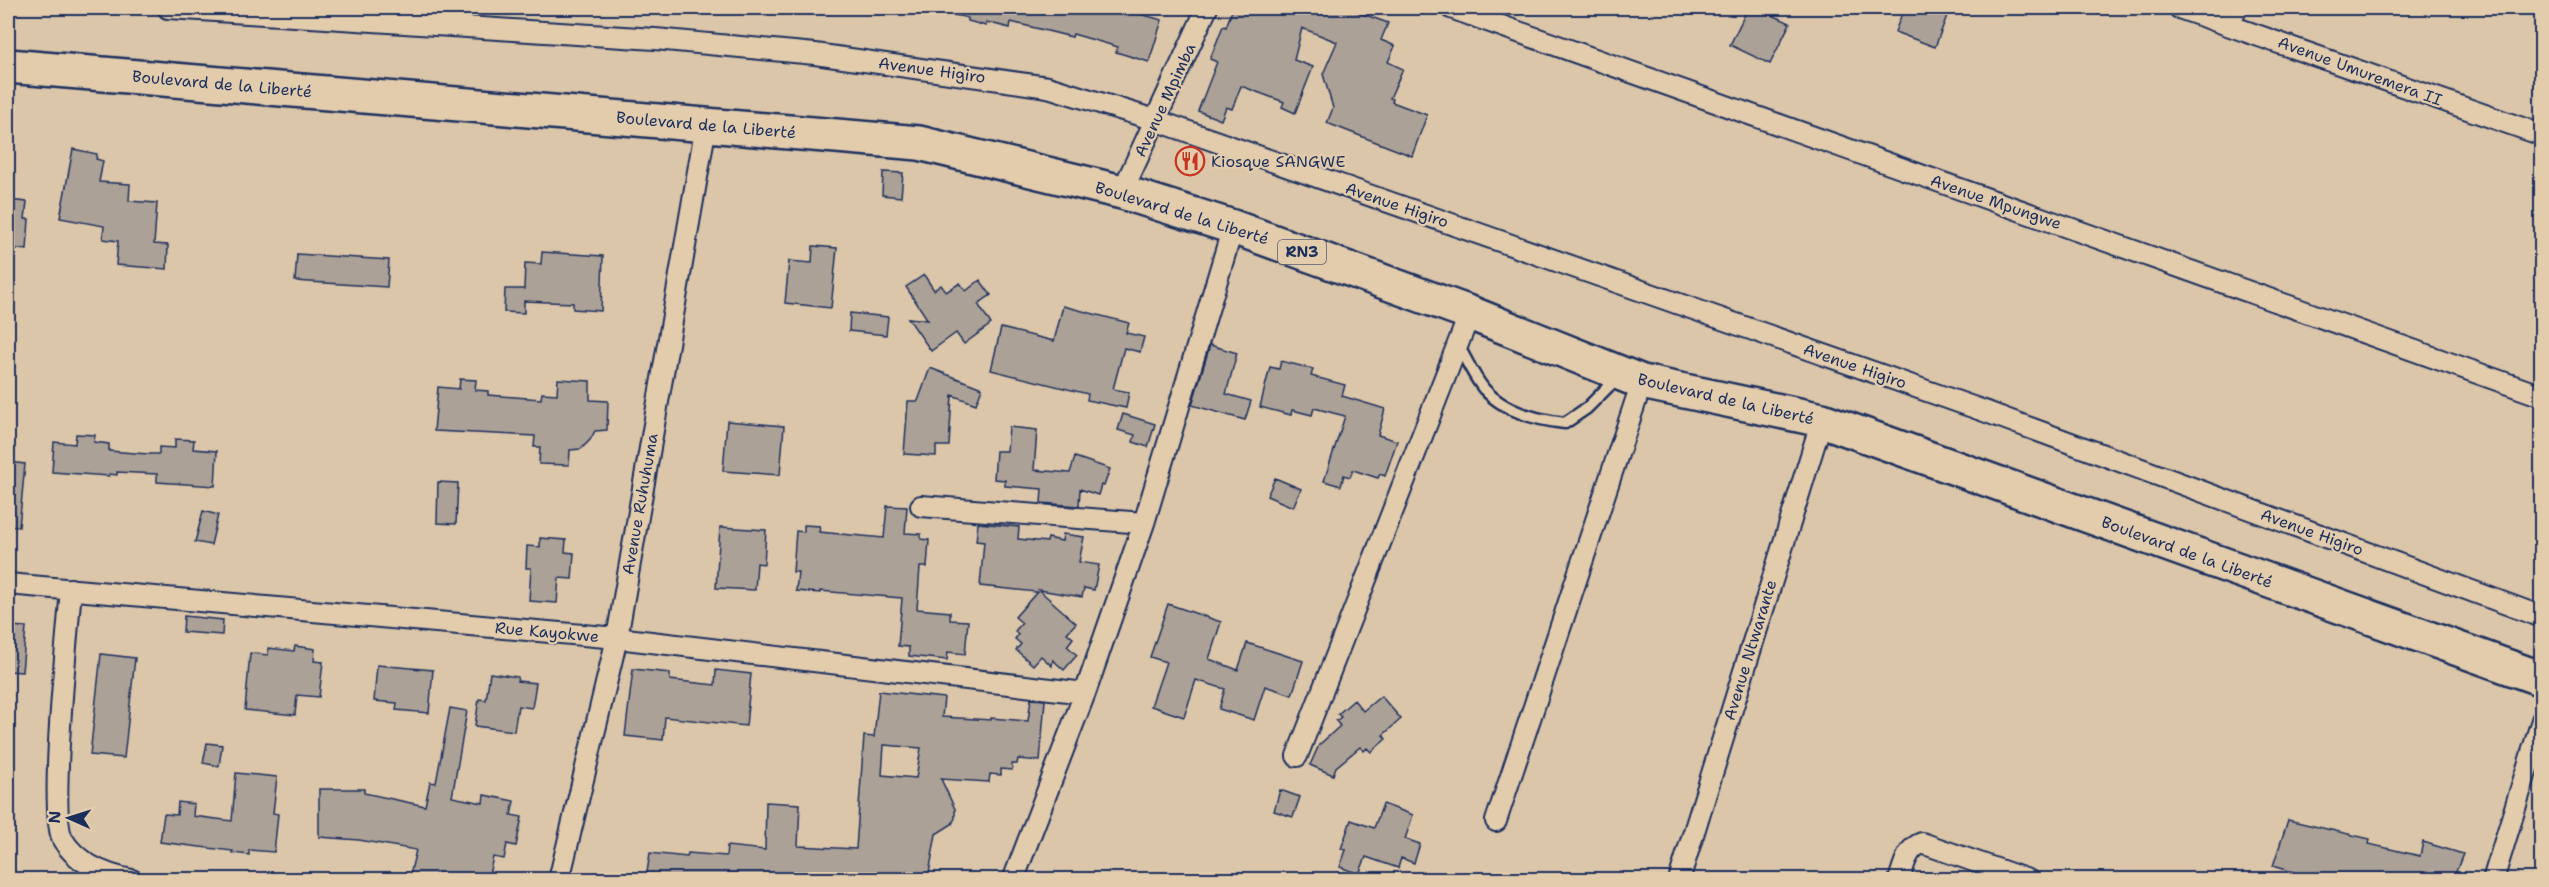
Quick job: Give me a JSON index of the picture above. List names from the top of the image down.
{
  "streets": {
    "highway": ["Boulevard de la Liberté", "RN3"],
    "street": [
      "Avenue Higiro",
      "Avenue Umuremera II",
      "Avenue Mpimba",
      "Avenue Mpungwe",
      "Avenue Ruhuhuma",
      "Rue Kayokwe",
      "Avenue Ntwarante"
    ]
  },
  "crossings": [
    ["Avenue Higiro", "Avenue Mpimba"],
    ["Boulevard de la Liberté", "Avenue Mpimba"],
    ["Boulevard de la Liberté", "Avenue Ruhuhuma"],
    ["Boulevard de la Liberté", "Avenue Ntwarante"],
    ["Avenue Ruhuhuma", "Rue Kayokwe"]
  ],
  "places": {
    "restaurant": ["Kiosque SANGWE"]
  },
  "north": "left"
}
